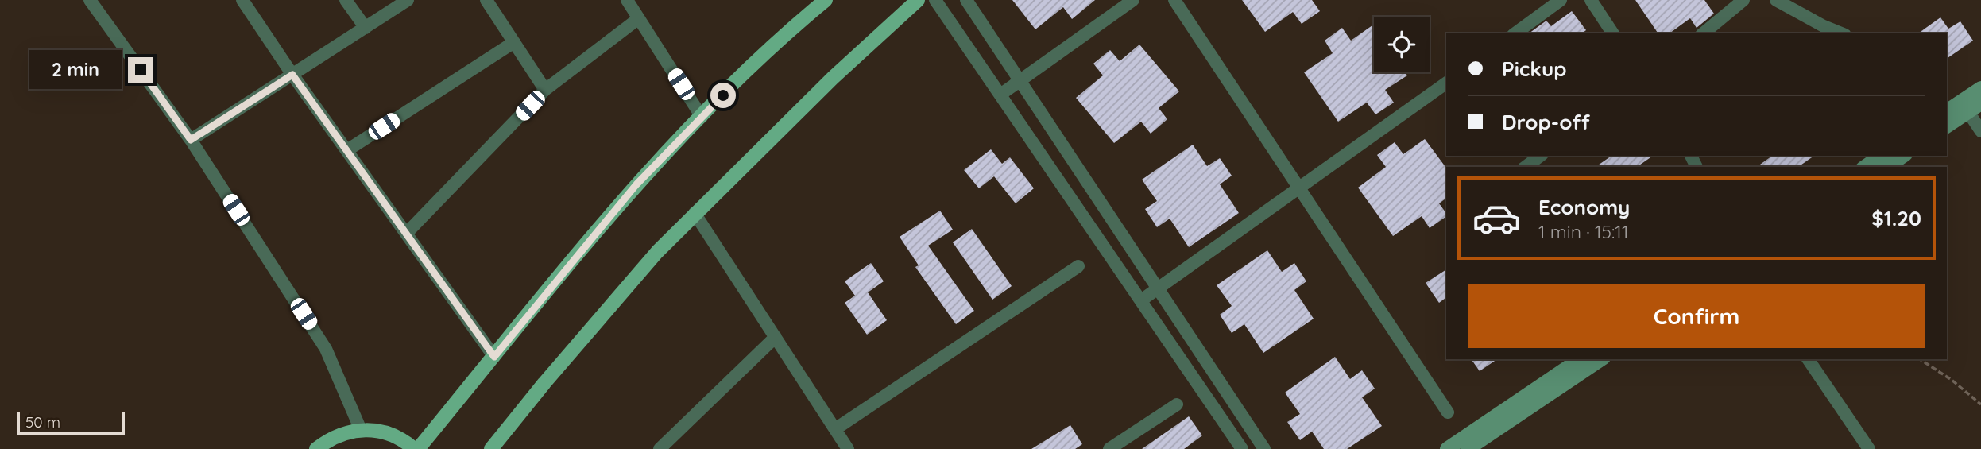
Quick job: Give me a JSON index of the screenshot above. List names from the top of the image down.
{
  "scale_bar": "50 m",
  "page": {
    "banner": ["Pickup", "Drop-off"],
    "bubble": "2 min",
    "list": [
      {
        "name": "Economy",
        "note": "1 min · 15:11",
        "value": "$1.20"
      }
    ],
    "buttons": "Confirm",
    "scale": "50 m"
  }
}
